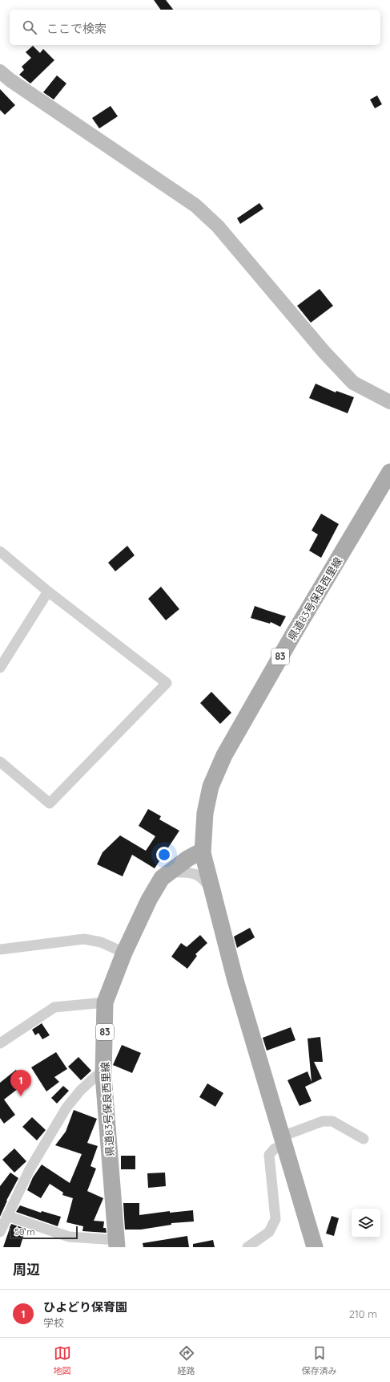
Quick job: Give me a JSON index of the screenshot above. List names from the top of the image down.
{
  "streets": {
    "main road": ["県道83号保良西里線", "83"]
  },
  "scale_bar": "50 m",
  "page": {
    "search": "ここで検索",
    "pins": "1",
    "scale": "50 m",
    "heading": "周辺",
    "list": [
      {
        "mark": "1",
        "name": "ひよどり保育園",
        "note": "学校",
        "value": "210 m"
      }
    ],
    "nav": ["地図", "経路", "保存済み"]
  }
}
